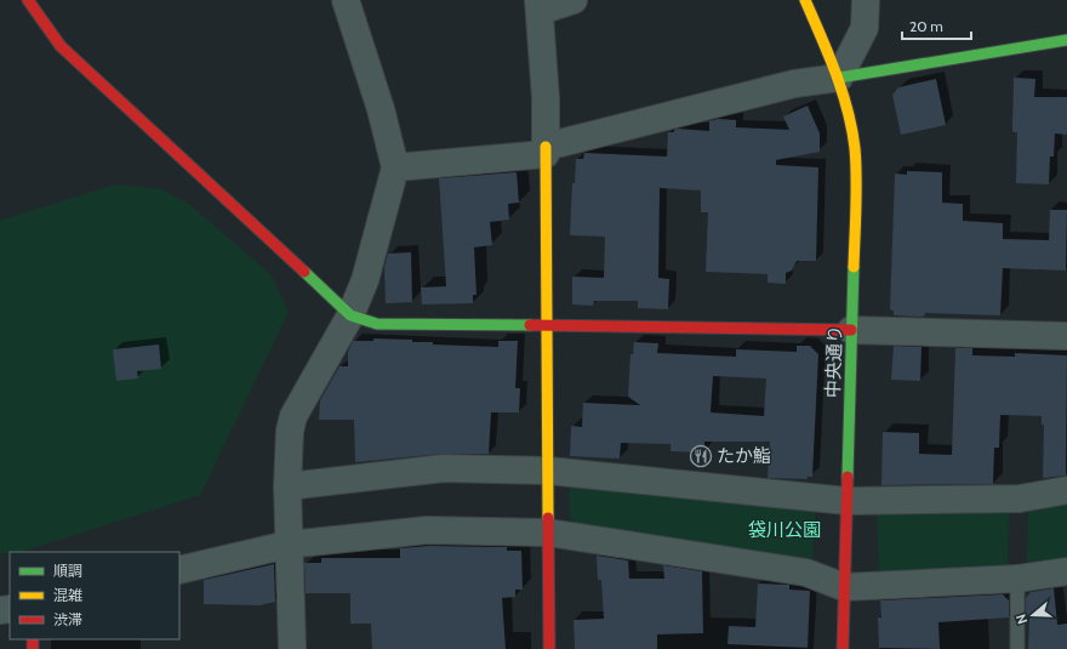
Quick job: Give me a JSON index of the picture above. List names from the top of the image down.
{
  "streets": {
    "street": ["中央通り"]
  },
  "parks": ["袋川公園"],
  "places": {
    "restaurant": ["たか鮨"]
  },
  "legend": ["順調", "混雑", "渋滞"],
  "scale_bar": "20 m",
  "north": "left"
}
